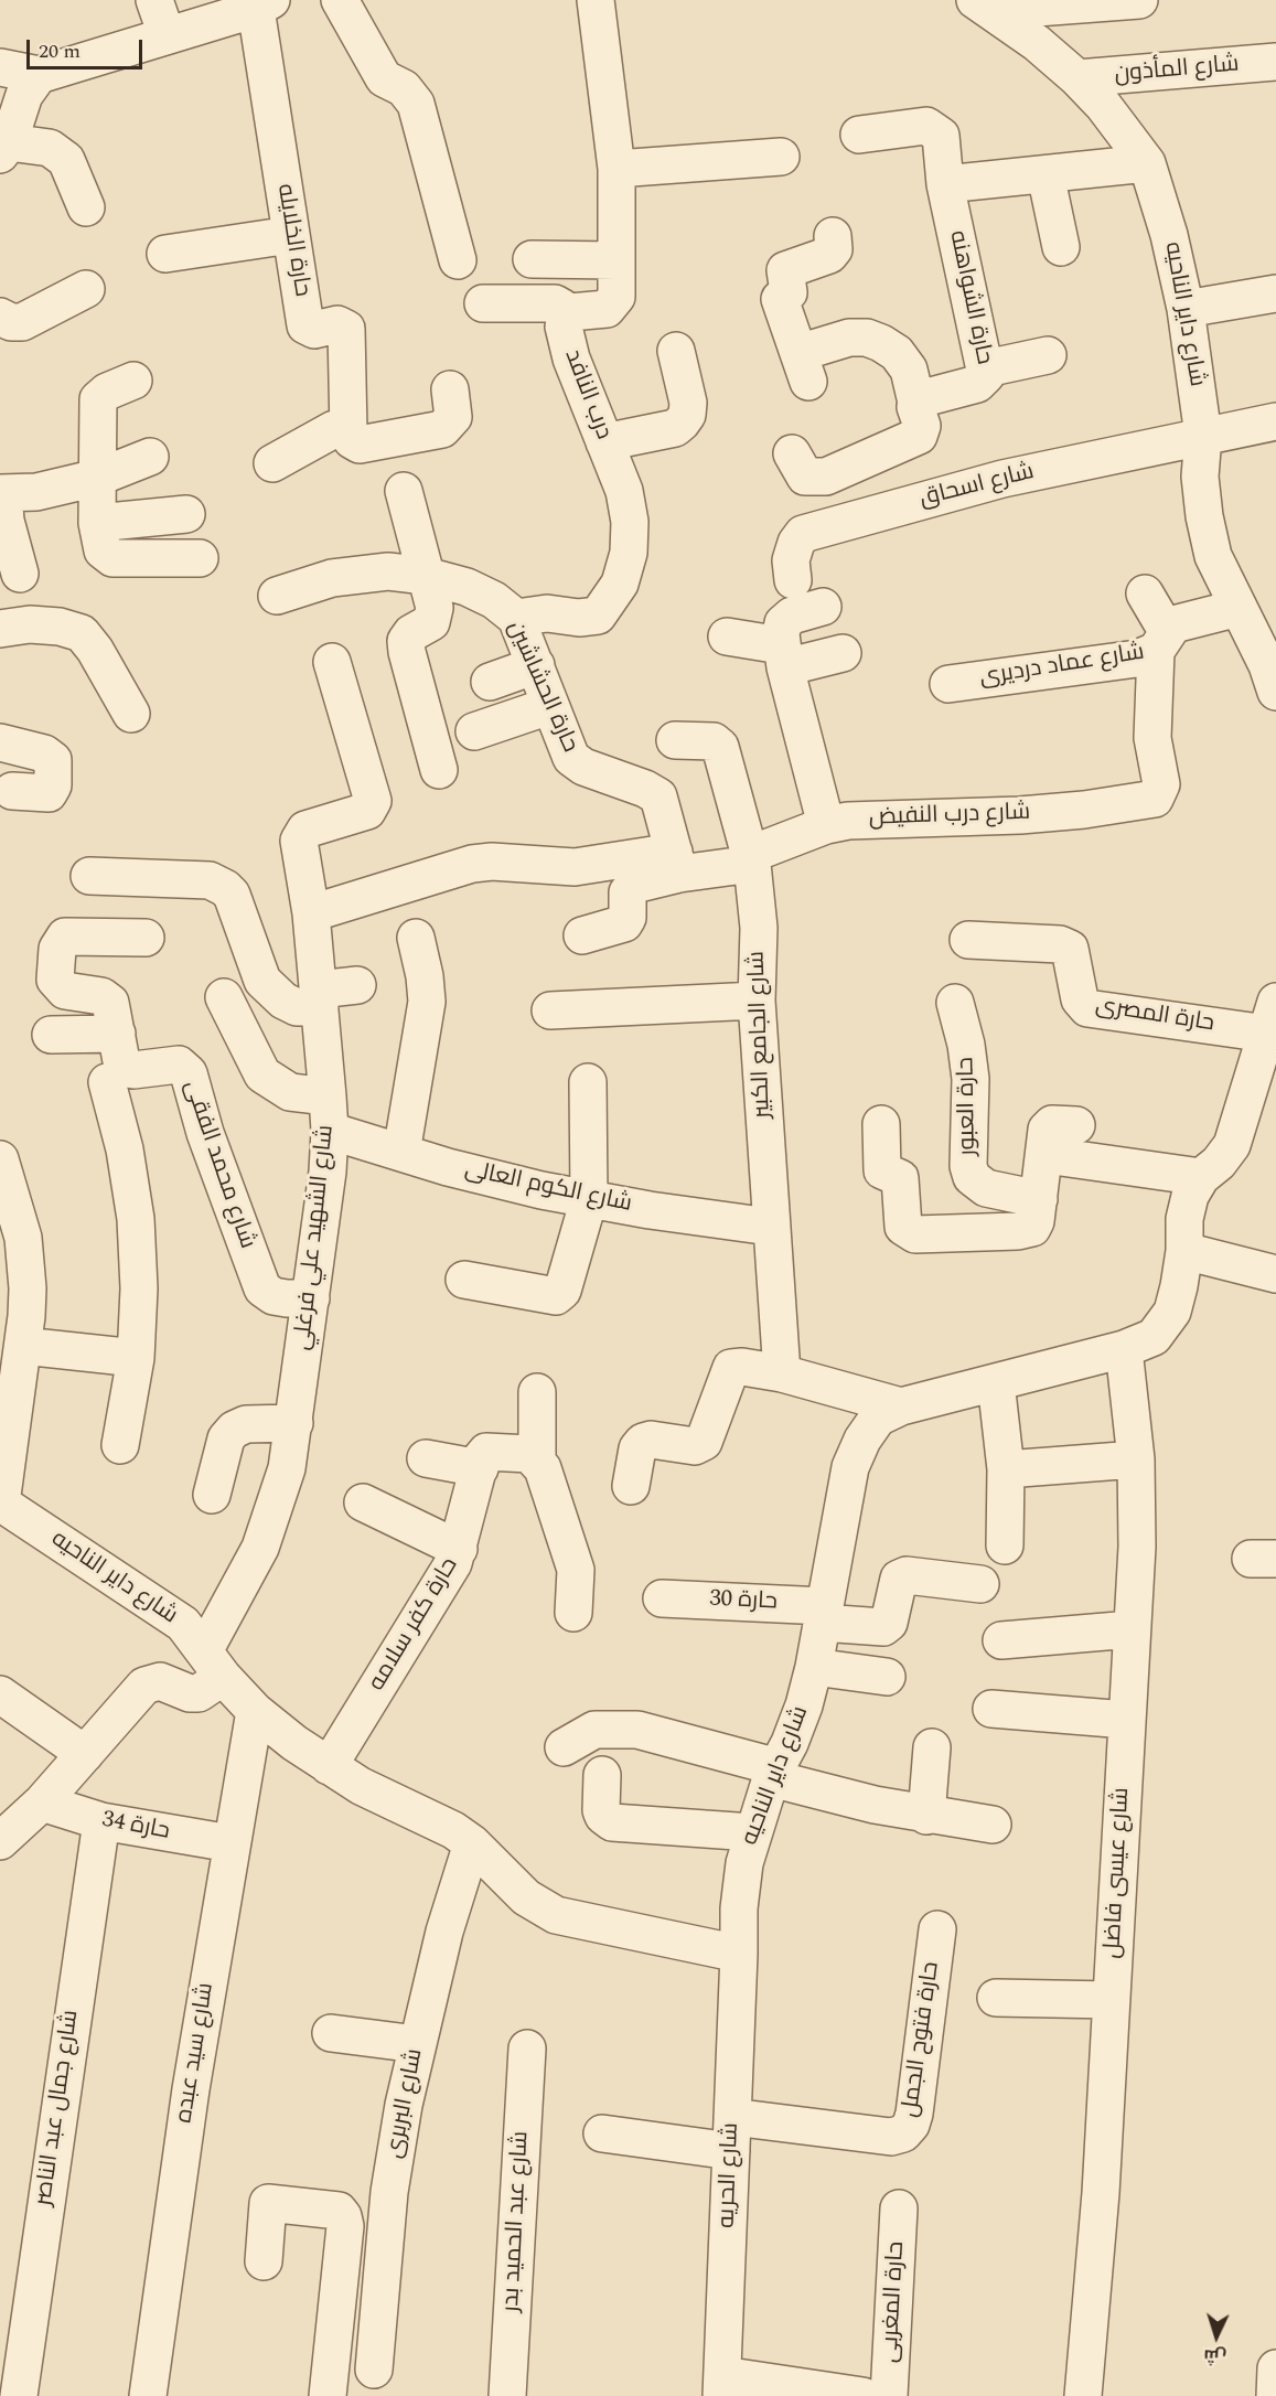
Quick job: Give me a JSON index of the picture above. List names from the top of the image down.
{
  "streets": {
    "street": [
      "شارع المأذون",
      "حارة الخلايله",
      "حارة الشواهنه",
      "شارع داير الناحيه",
      "درب النافد",
      "شارع اسحاق",
      "شارع عماد درديرى",
      "حارة الحشاشين",
      "شارع درب النفيض",
      "حارة المصرى",
      "شارع الجامع الكبير",
      "حارة العبور",
      "شارع محمد الفقى",
      "شارع الكوم العالى",
      "شارع الشهيد علي فرغلي",
      "حارة 30",
      "حارة كفر سلامه",
      "حارة 34",
      "شارع عيسى فاضل",
      "حارة فتوح الجمل",
      "شارع سيد عبده",
      "شارع البربرى",
      "شارع جمال عبد الناصر",
      "شارع الحريه",
      "شارع عبد الحميد بدر",
      "حارة المغربى"
    ]
  },
  "crossings": [
    ["شارع المأذون", "شارع داير الناحيه"],
    ["شارع داير الناحيه", "شارع اسحاق"],
    ["شارع داير الناحيه", "شارع عماد درديرى"],
    ["شارع داير الناحيه", "حارة المصرى"],
    ["شارع داير الناحيه", "شارع الشهيد علي فرغلي"],
    ["شارع داير الناحيه", "حارة 30"],
    ["شارع داير الناحيه", "حارة كفر سلامه"],
    ["شارع داير الناحيه", "شارع عيسى فاضل"],
    ["شارع داير الناحيه", "شارع سيد عبده"],
    ["شارع داير الناحيه", "شارع البربرى"],
    ["شارع داير الناحيه", "شارع الحريه"],
    ["درب النافد", "حارة الحشاشين"],
    ["شارع عماد درديرى", "شارع درب النفيض"],
    ["حارة الحشاشين", "شارع درب النفيض"],
    ["شارع درب النفيض", "شارع الجامع الكبير"],
    ["شارع الجامع الكبير", "شارع الكوم العالى"],
    ["شارع محمد الفقى", "شارع الشهيد علي فرغلي"],
    ["شارع الكوم العالى", "شارع الشهيد علي فرغلي"],
    ["حارة 34", "شارع سيد عبده"],
    ["حارة 34", "شارع جمال عبد الناصر"],
    ["حارة فتوح الجمل", "شارع الحريه"]
  ],
  "scale_bar": "20 m",
  "north": "bottom"
}
